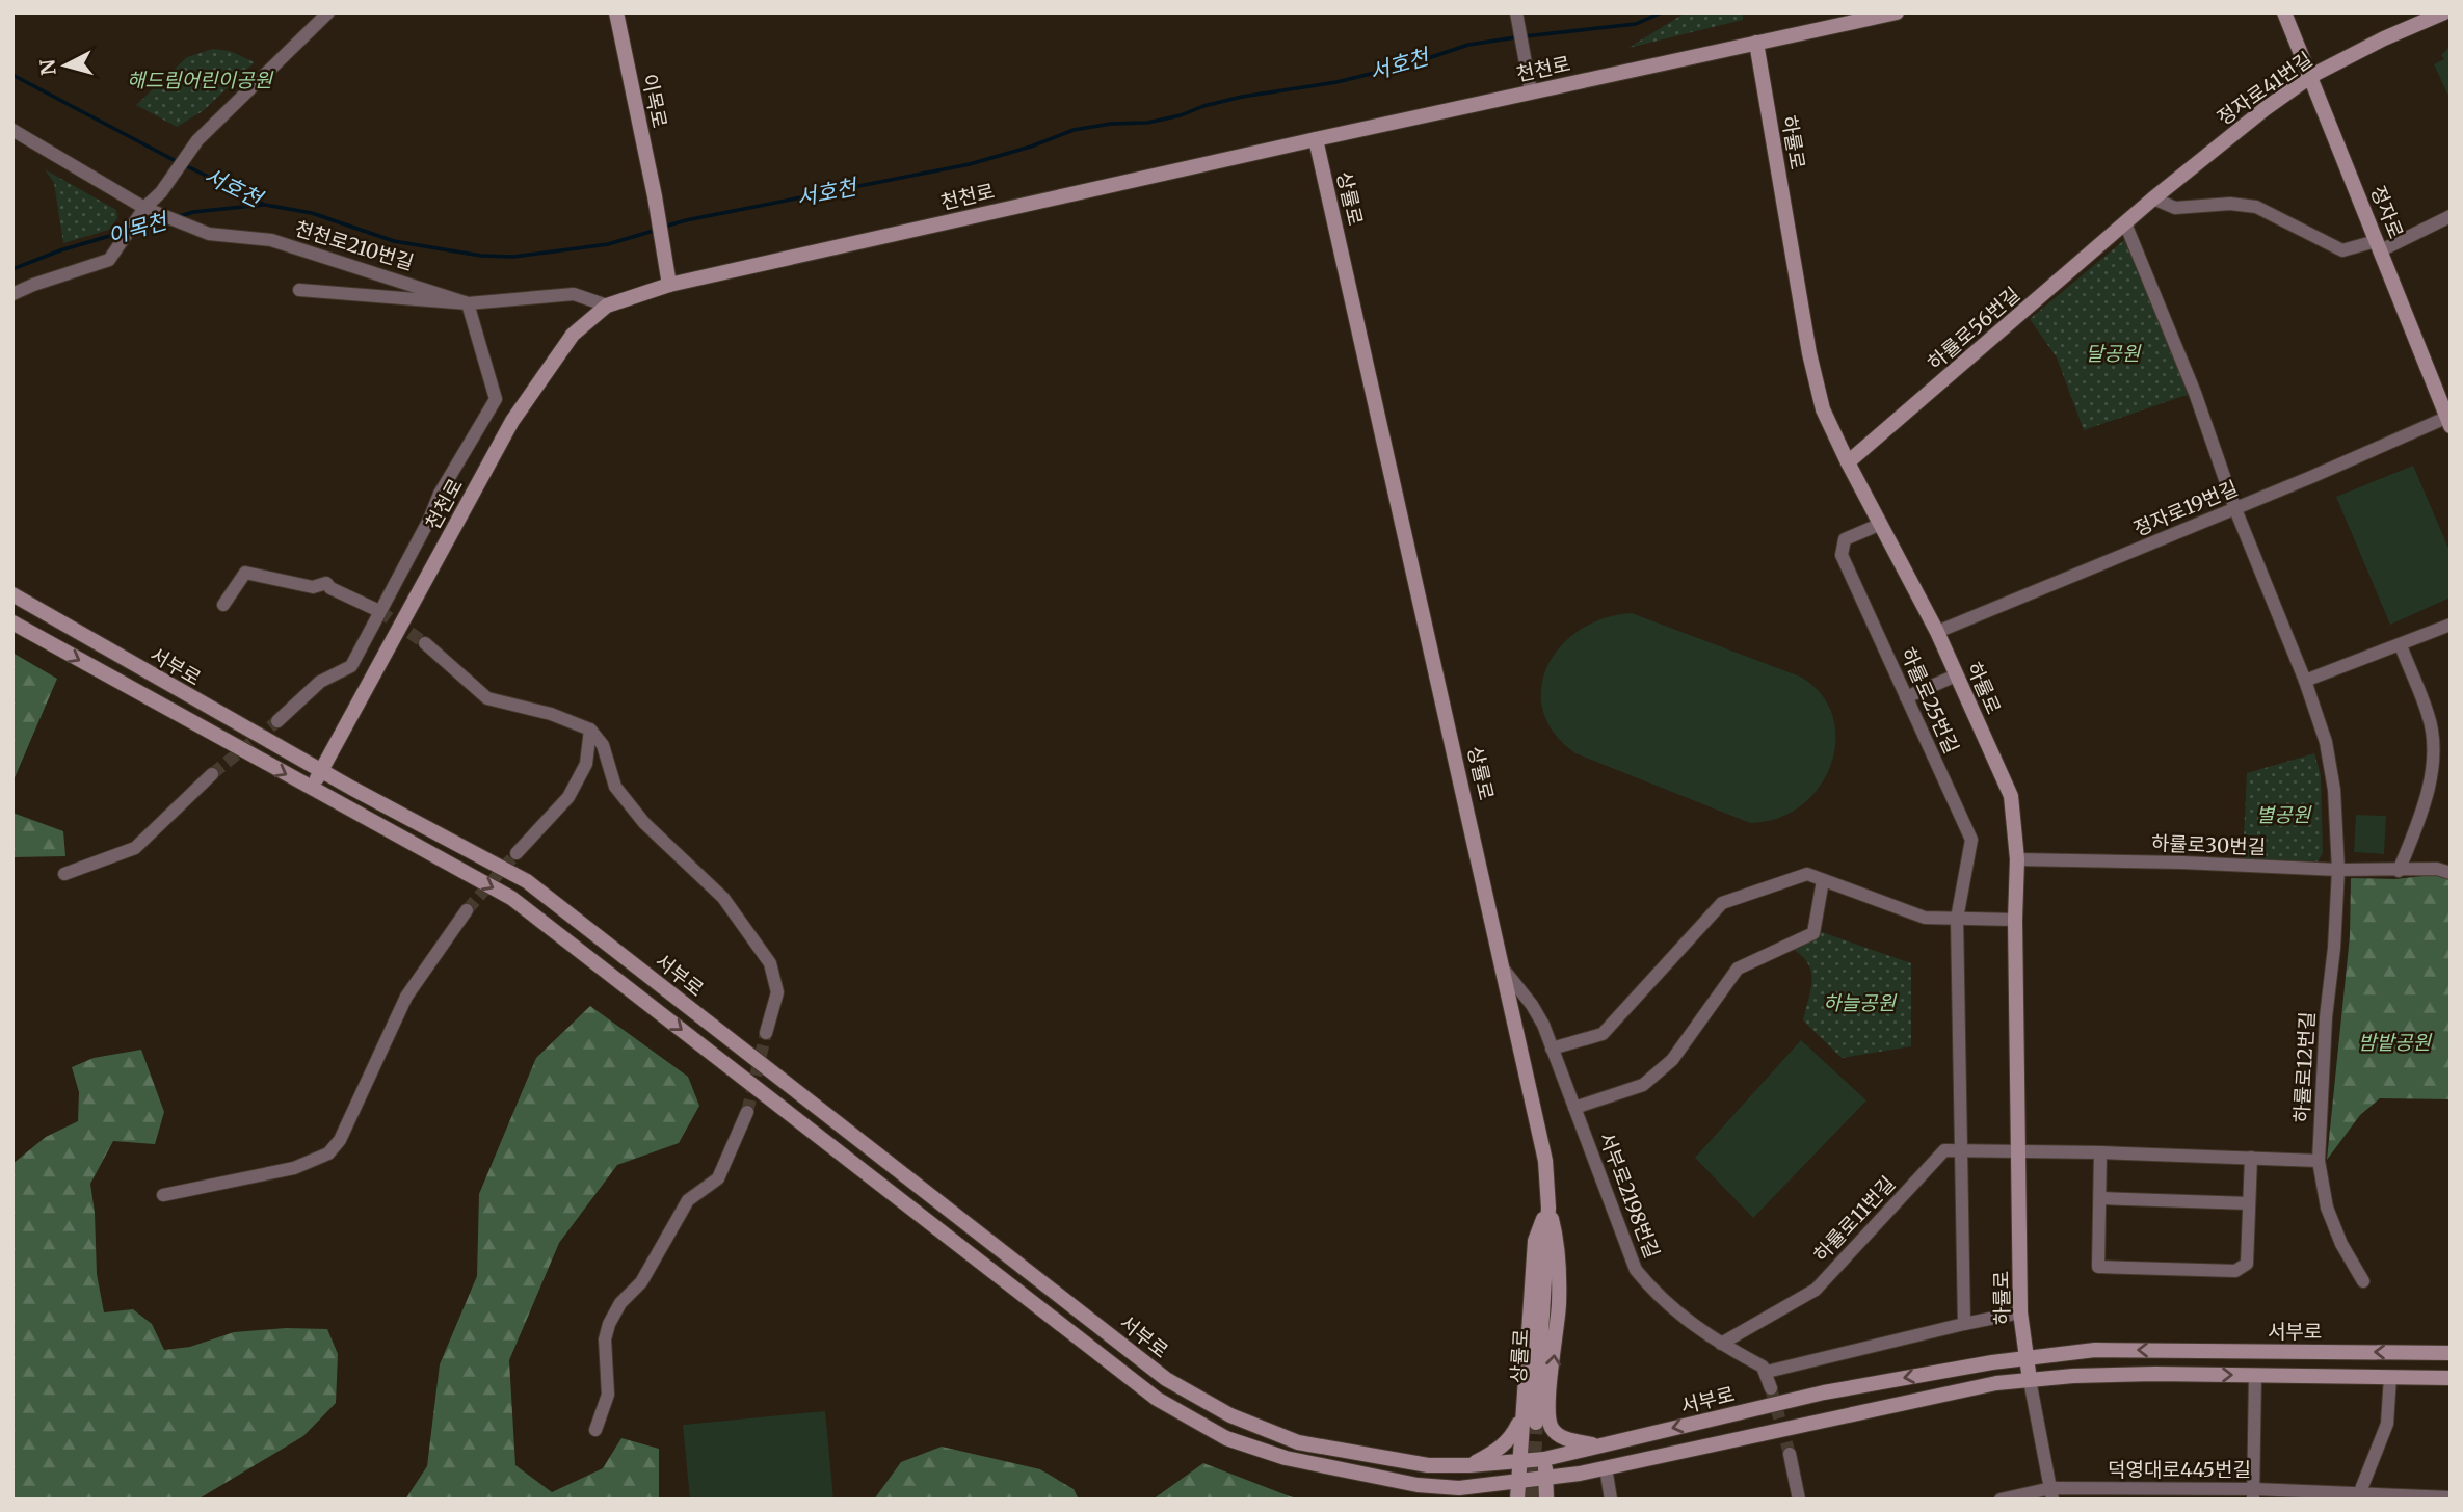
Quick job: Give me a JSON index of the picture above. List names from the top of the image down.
{
  "streets": {
    "street": [
      "천천로",
      "정자로41번길",
      "이목로",
      "하률로",
      "상률로",
      "정자로",
      "천천로210번길",
      "하률로56번길",
      "정자로19번길",
      "서부로",
      "하률로25번길",
      "하률로30번길",
      "하률로12번길",
      "서부로2198번길",
      "하률로11번길",
      "덕영대로445번길"
    ]
  },
  "crossings": [
    ["천천로", "이목로"],
    ["천천로", "하률로"],
    ["천천로", "상률로"],
    ["천천로", "천천로210번길"],
    ["천천로", "서부로"],
    ["정자로41번길", "정자로"],
    ["정자로41번길", "하률로56번길"],
    ["정자로41번길", "하률로12번길"],
    ["하률로", "하률로56번길"],
    ["하률로", "정자로19번길"],
    ["하률로", "서부로"],
    ["하률로", "하률로25번길"],
    ["하률로", "하률로30번길"],
    ["하률로", "하률로11번길"],
    ["상률로", "서부로"],
    ["상률로", "서부로2198번길"],
    ["정자로", "정자로19번길"],
    ["하률로56번길", "하률로12번길"],
    ["정자로19번길", "하률로12번길"],
    ["하률로25번길", "하률로11번길"],
    ["하률로30번길", "하률로12번길"],
    ["서부로2198번길", "하률로11번길"]
  ],
  "water": ["서호천", "이목천"],
  "parks": [
    "해드림어린이공원",
    "달공원",
    "별공원",
    "하늘공원",
    "밤밭공원"
  ],
  "north": "left"
}
